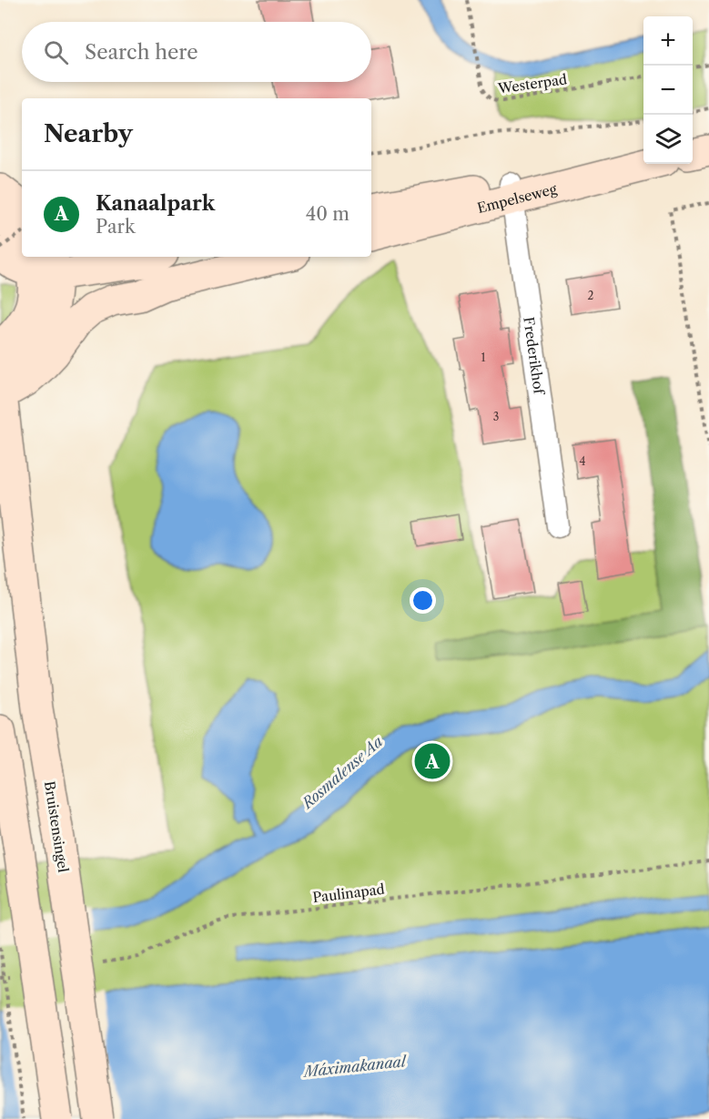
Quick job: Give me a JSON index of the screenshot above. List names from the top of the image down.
{
  "streets": {
    "main road": ["Empelseweg", "Bruistensingel"],
    "street": ["Frederikhof"],
    "path": ["Westerpad", "Paulinapad"]
  },
  "crossings": [
    ["Empelseweg", "Frederikhof"]
  ],
  "water": ["Rosmalense Aa", "Máximakanaal"],
  "house_numbers": [
    "2",
    "1",
    "3",
    "4"
  ],
  "page": {
    "map_buttons": ["+", "−"],
    "search": "Search here",
    "heading": "Nearby",
    "list": [
      {
        "mark": "A",
        "name": "Kanaalpark",
        "note": "Park",
        "value": "40 m"
      }
    ],
    "pins": "A"
  }
}
